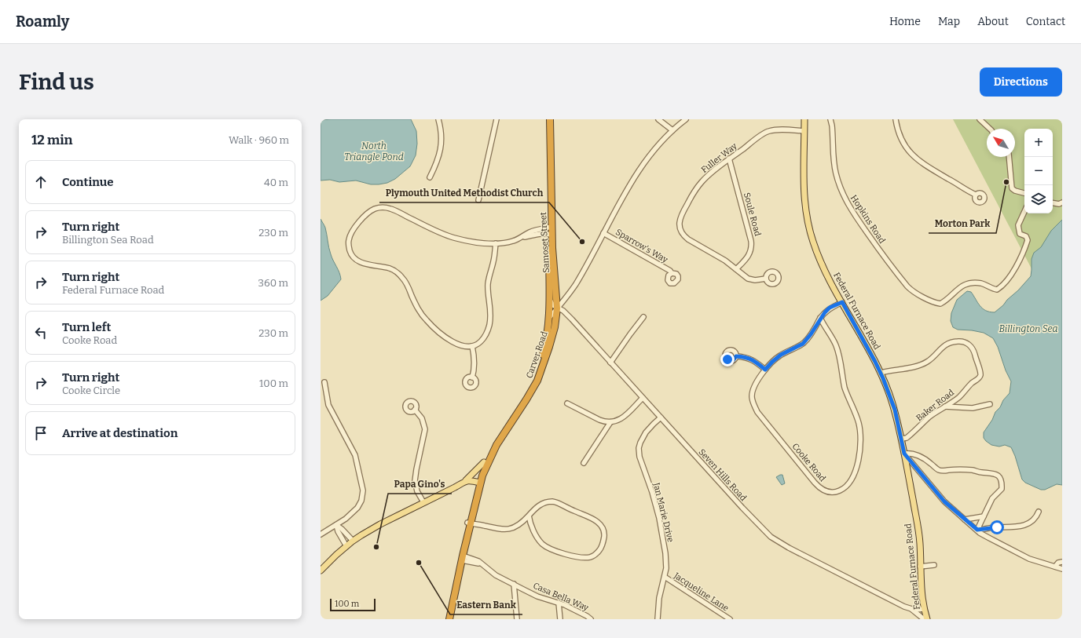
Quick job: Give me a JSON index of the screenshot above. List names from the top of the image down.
{
  "streets": {
    "highway": ["Samoset Street", "Carver Road"],
    "main road": ["Federal Furnace Road"],
    "street": [
      "Fuller Way",
      "Soule Road",
      "Hopkins Road",
      "Sparrow's Way",
      "Baker Road",
      "Cooke Road",
      "Seven Hills Road",
      "Jan Marie Drive",
      "Jacqueline Lane",
      "Casa Bella Way"
    ]
  },
  "crossings": [
    ["Fuller Way", "Soule Road"],
    ["Fuller Way", "Federal Furnace Road"],
    ["Samoset Street", "Carver Road"],
    ["Samoset Street", "Seven Hills Road"],
    ["Federal Furnace Road", "Baker Road"],
    ["Federal Furnace Road", "Cooke Road"],
    ["Federal Furnace Road", "Seven Hills Road"],
    ["Carver Road", "Seven Hills Road"],
    ["Carver Road", "Casa Bella Way"],
    ["Seven Hills Road", "Jan Marie Drive"],
    ["Jan Marie Drive", "Jacqueline Lane"]
  ],
  "water": ["North Triangle Pond", "Billington Sea"],
  "places": [
    "Morton Park",
    "Plymouth United Methodist Church",
    "Papa Gino's",
    "Eastern Bank"
  ],
  "scale_bar": "100 m",
  "north": "top left",
  "page": {
    "header": "Roamly",
    "nav": [
      "Home",
      "Map",
      "About",
      "Contact"
    ],
    "buttons": "Directions",
    "title": "Find us",
    "heading": ["12 min", "Walk · 960 m"],
    "map_buttons": ["+", "−"],
    "list": [
      ["Continue", "40 m"],
      ["Turn right", "Billington Sea Road", "230 m"],
      ["Turn right", "Federal Furnace Road", "360 m"],
      ["Turn left", "Cooke Road", "230 m"],
      ["Turn right", "Cooke Circle", "100 m"],
      "Arrive at destination"
    ],
    "scale": "100 m"
  }
}
